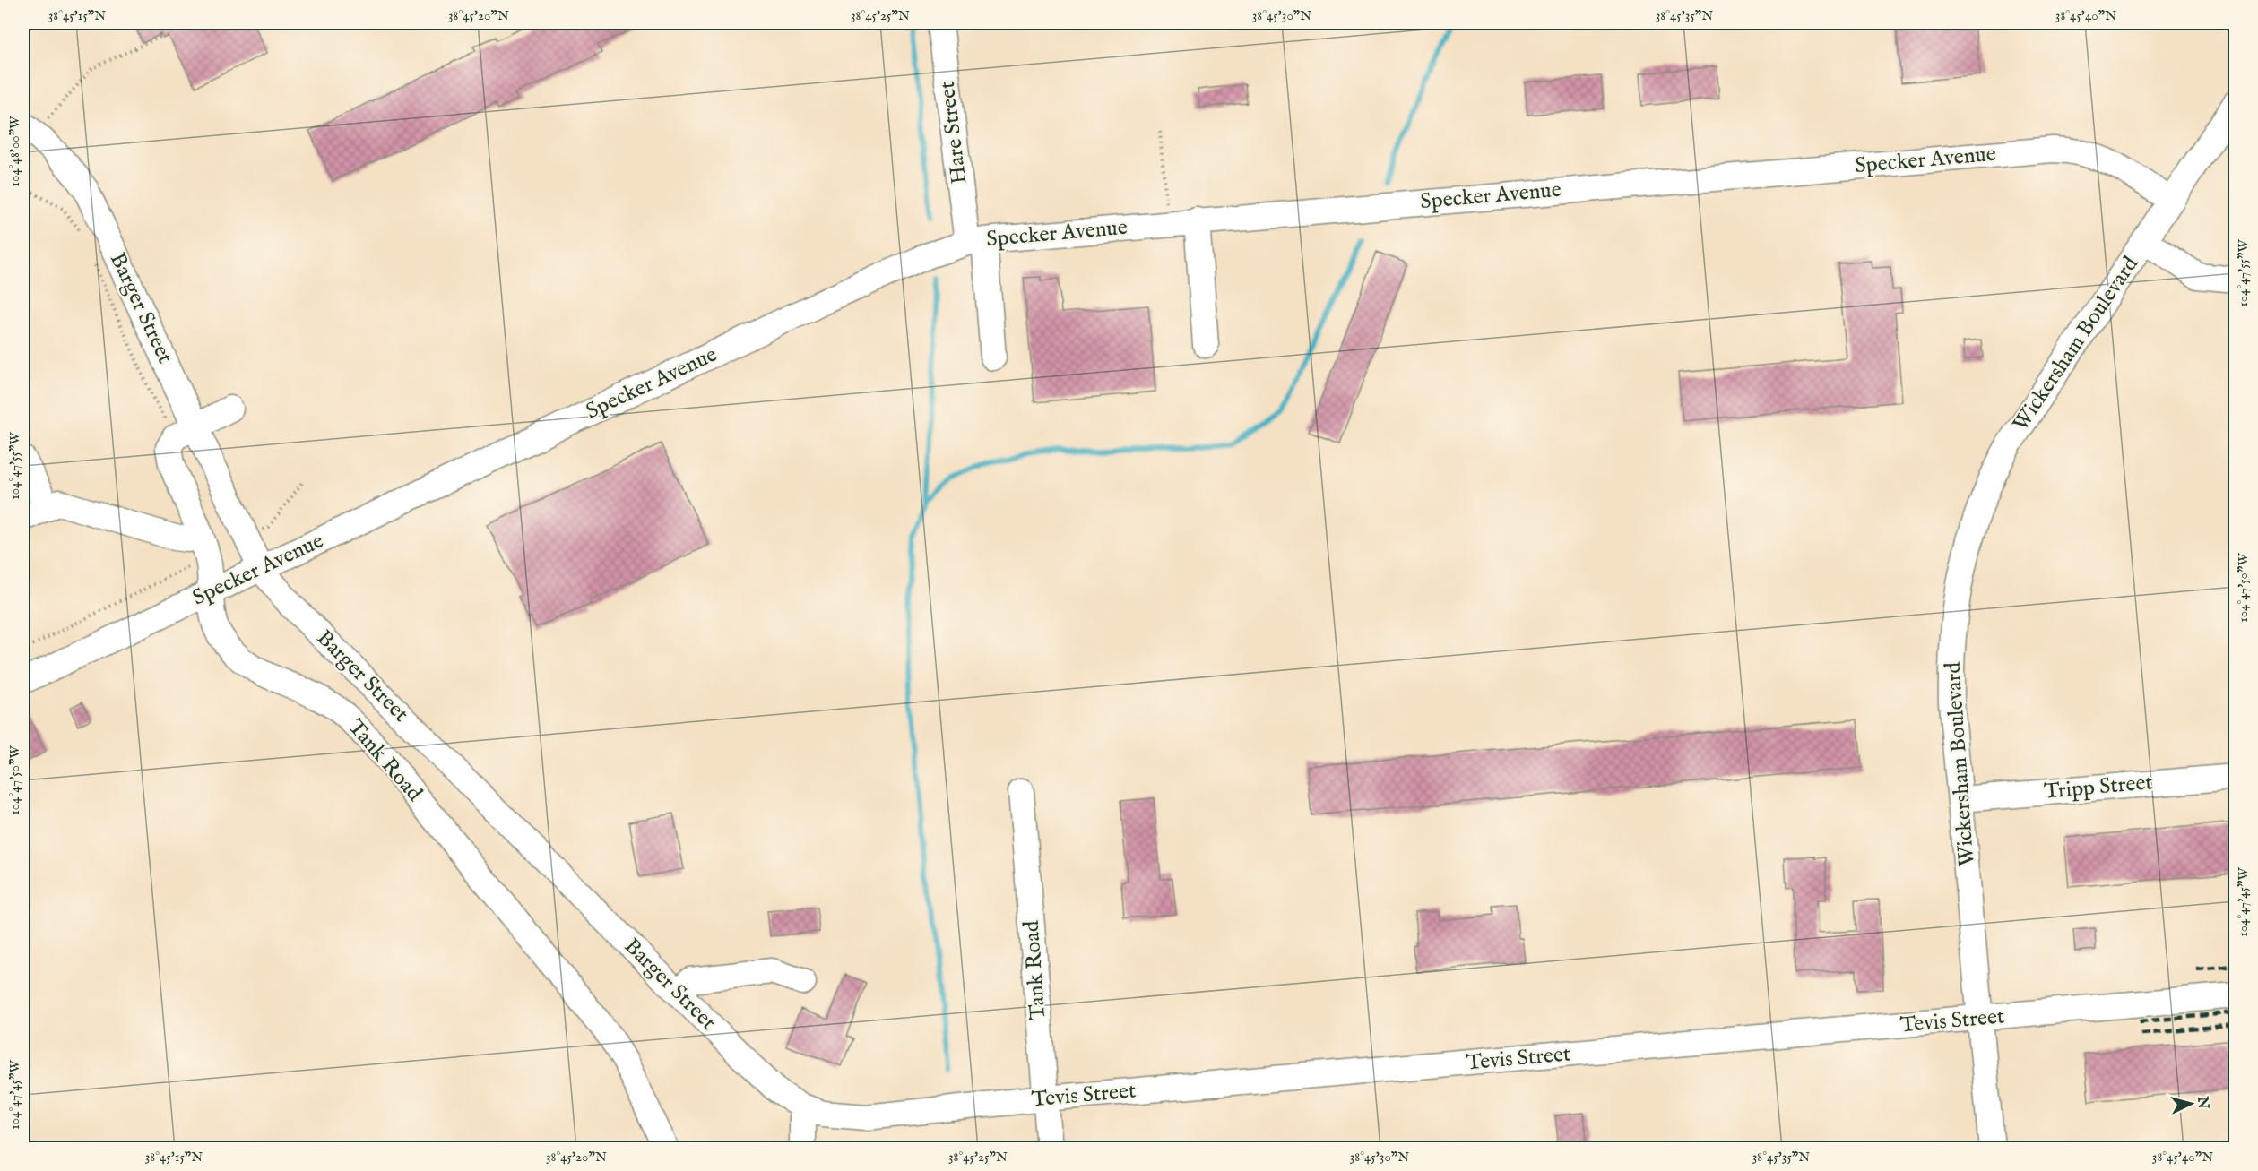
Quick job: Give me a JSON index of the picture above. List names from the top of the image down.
{
  "streets": {
    "street": [
      "Hare Street",
      "Specker Avenue",
      "Barger Street",
      "Wickersham Boulevard",
      "Tank Road",
      "Tripp Street",
      "Tevis Street"
    ]
  },
  "crossings": [
    ["Hare Street", "Specker Avenue"],
    ["Specker Avenue", "Barger Street"],
    ["Specker Avenue", "Wickersham Boulevard"],
    ["Specker Avenue", "Tank Road"],
    ["Barger Street", "Tank Road"],
    ["Barger Street", "Tevis Street"],
    ["Wickersham Boulevard", "Tripp Street"],
    ["Wickersham Boulevard", "Tevis Street"],
    ["Tank Road", "Tevis Street"]
  ],
  "north": "right",
  "coordinates": [
    "38°45'15\"N",
    "38°45'20\"N",
    "38°45'25\"N",
    "38°45'30\"N",
    "38°45'35\"N",
    "38°45'40\"N",
    "104°48'00\"W",
    "104°47'55\"W",
    "104°47'50\"W",
    "104°47'45\"W"
  ]
}
